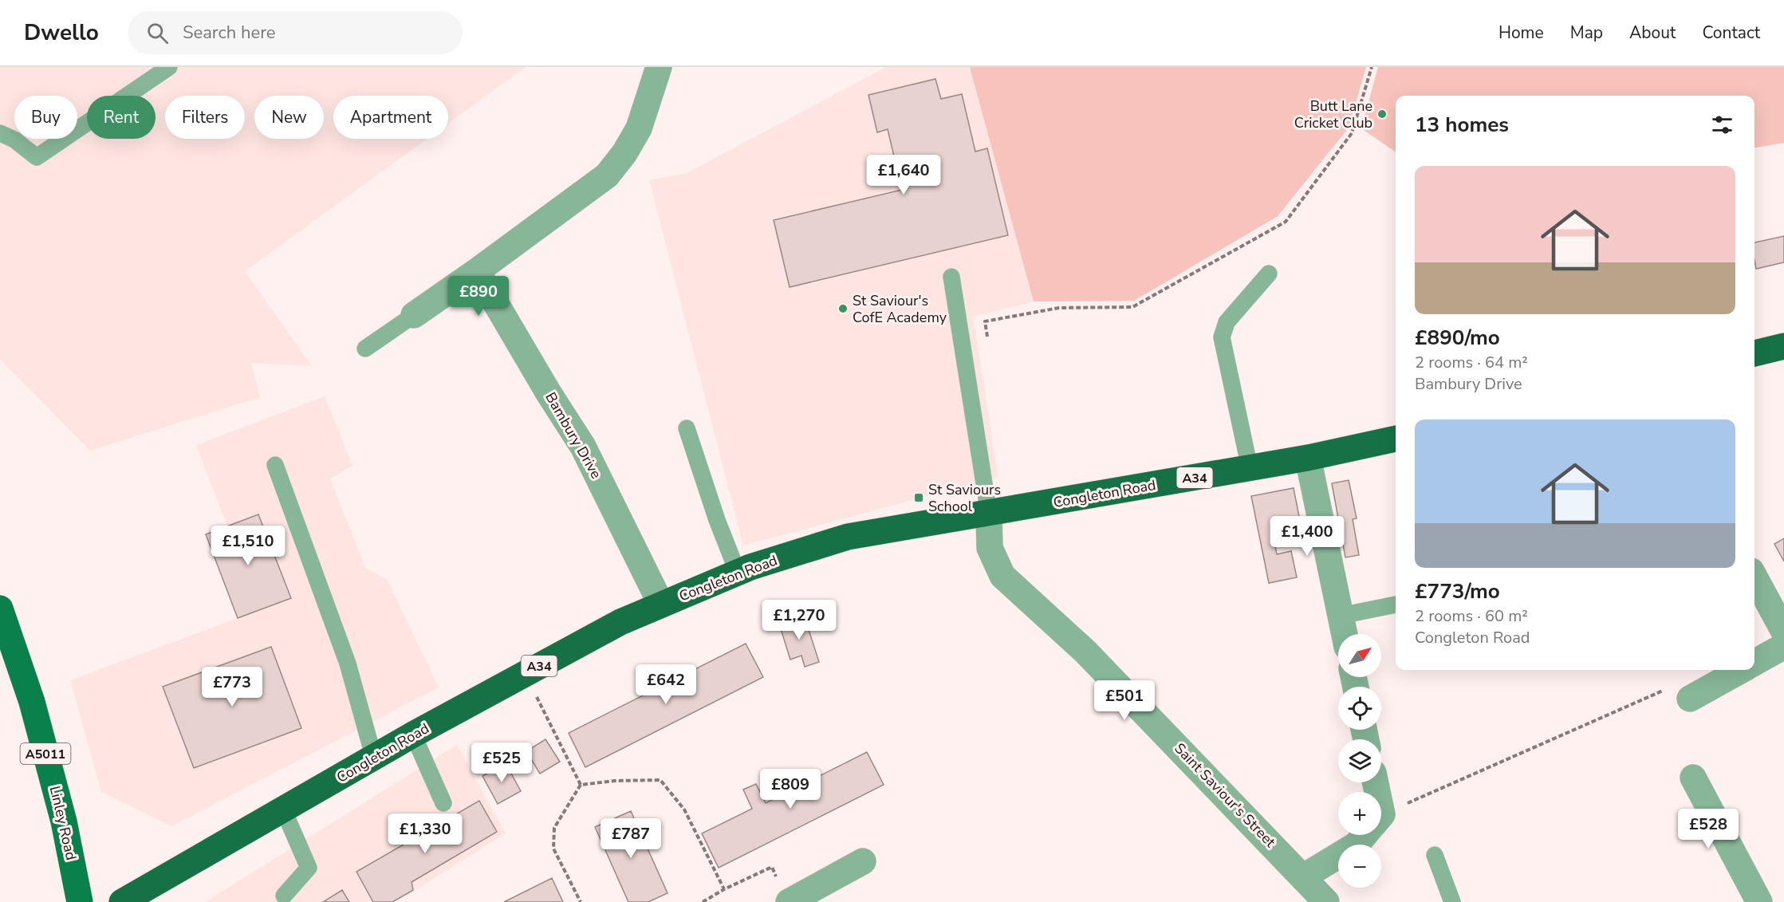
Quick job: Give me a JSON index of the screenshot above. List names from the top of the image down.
{
  "streets": {
    "highway": ["A34", "Congleton Road"],
    "main road": ["A5011", "Linley Road"],
    "street": ["Bambury Drive", "Saint Saviour's Street"]
  },
  "crossings": [
    ["Bambury Drive", "Congleton Road"],
    ["Congleton Road", "Saint Saviour's Street"]
  ],
  "places": {
    "other": ["Butt Lane Cricket Club", "St Saviour's CofE Academy"],
    "transit": ["St Saviours School"]
  },
  "north": "top right",
  "page": {
    "header": "Dwello",
    "search": "Search here",
    "nav": [
      "Home",
      "Map",
      "About",
      "Contact"
    ],
    "chip": [
      "Buy",
      "Rent",
      "Filters",
      "New",
      "Apartment"
    ],
    "heading": "13 homes",
    "list": [
      {
        "name": "£890/mo",
        "note": "2 rooms · 64 m² · Bambury Drive"
      },
      {
        "name": "£773/mo",
        "note": "2 rooms · 60 m² · Congleton Road"
      }
    ],
    "price": [
      "£1,640",
      "£890",
      "£1,400",
      "£1,510",
      "£1,270",
      "£642",
      "£773",
      "£501",
      "£525",
      "£809",
      "£528",
      "£1,330",
      "£787"
    ],
    "map_buttons": ["+", "−"]
  }
}
